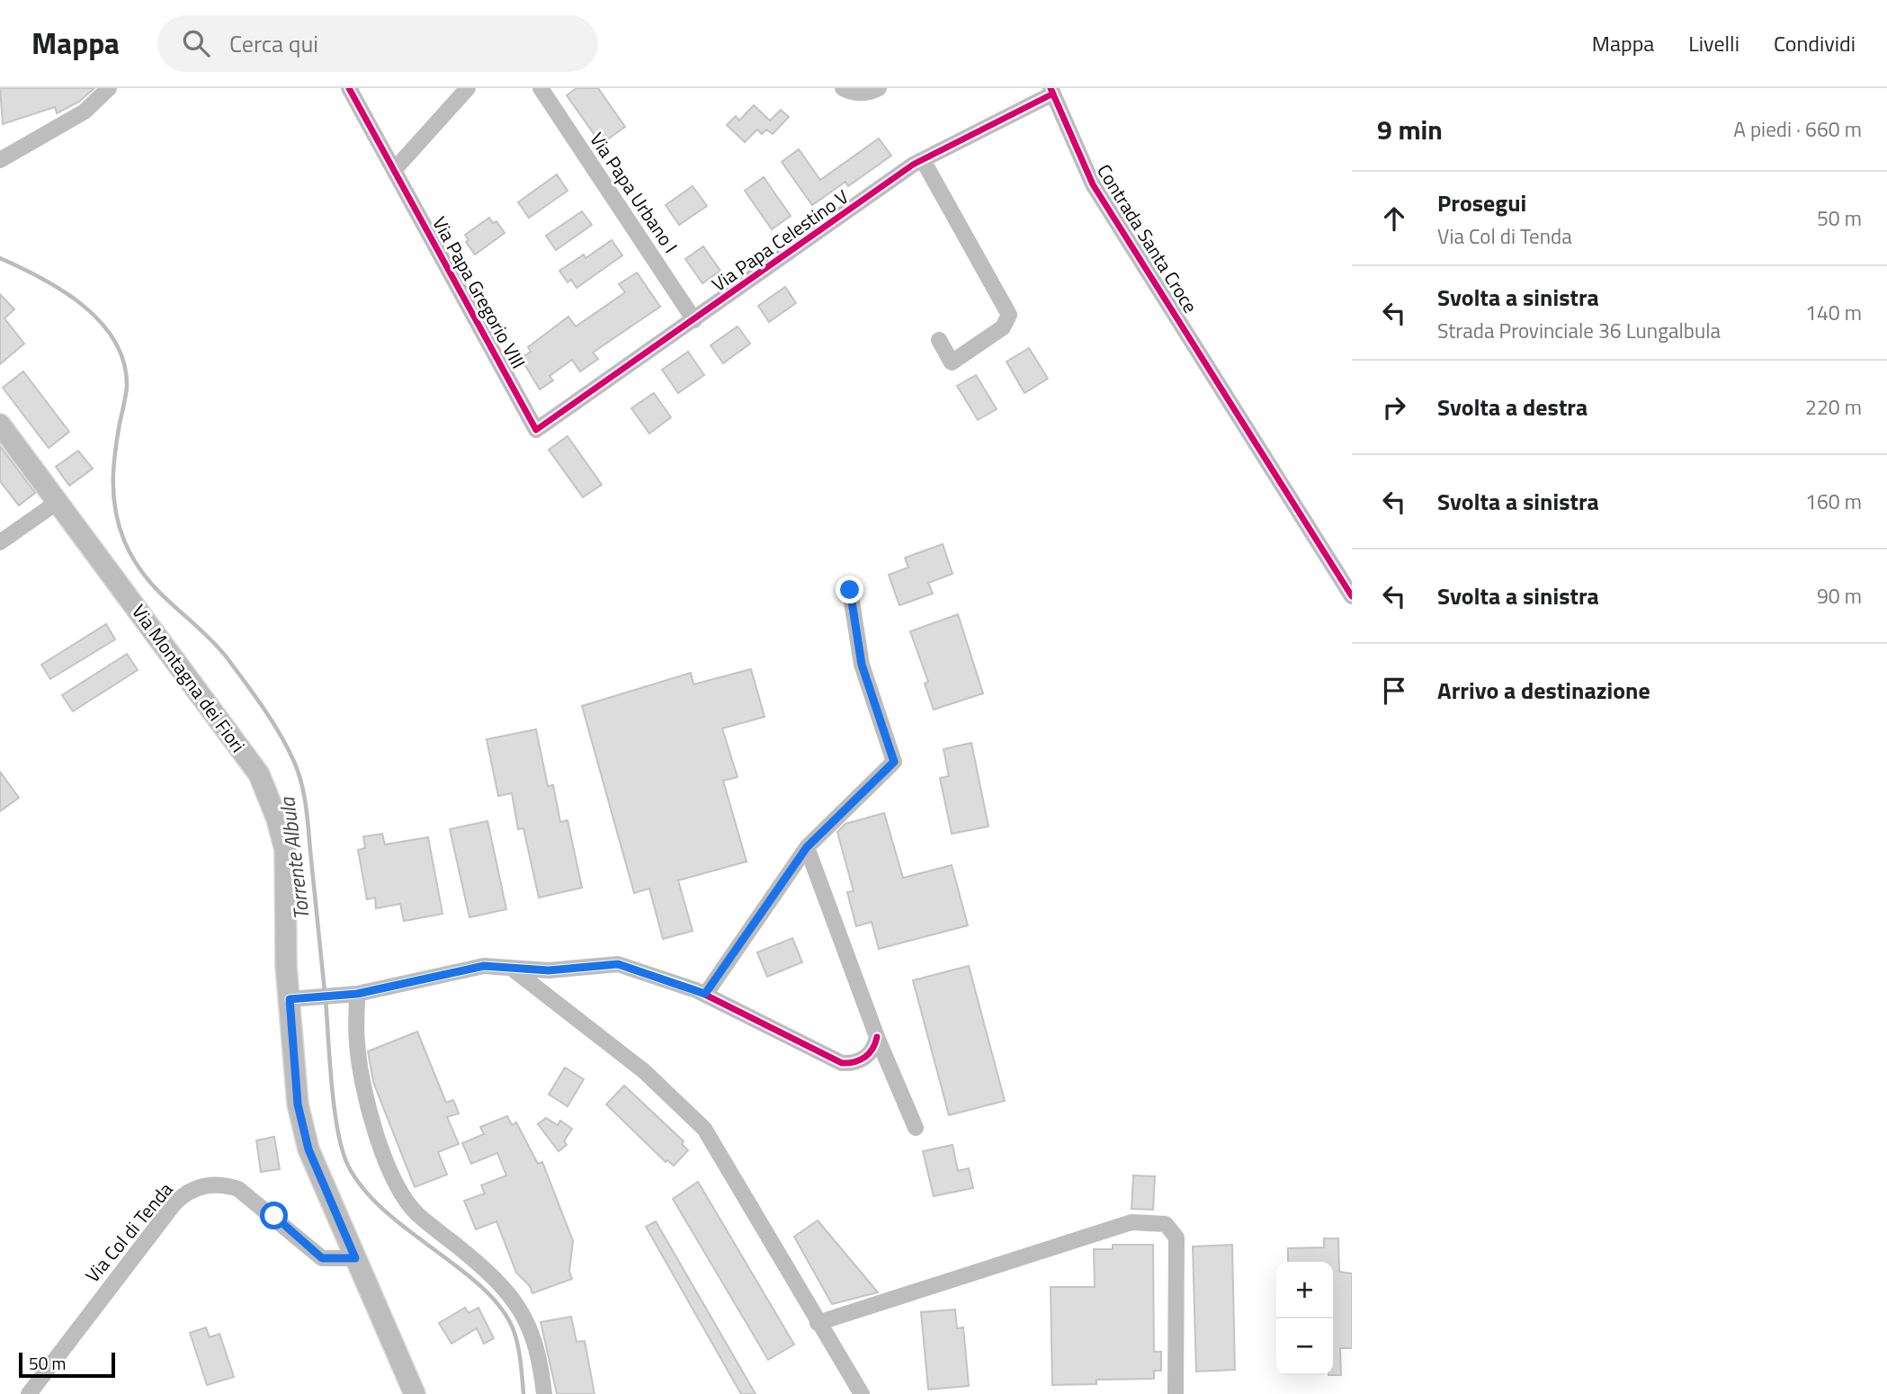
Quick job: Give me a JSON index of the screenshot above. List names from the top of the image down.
{
  "streets": {
    "main road": ["Via Montagna dei Fiori"],
    "street": [
      "Via Papa Urbano I",
      "Contrada Santa Croce",
      "Via Papa Celestino V",
      "Via Papa Gregorio VIII",
      "Via Col di Tenda"
    ]
  },
  "crossings": [
    ["Via Papa Urbano I", "Via Papa Celestino V"],
    ["Contrada Santa Croce", "Via Papa Celestino V"],
    ["Via Papa Celestino V", "Via Papa Gregorio VIII"],
    ["Via Montagna dei Fiori", "Via Col di Tenda"]
  ],
  "water": ["Torrente Albula"],
  "scale_bar": "50 m",
  "page": {
    "header": "Mappa",
    "search": "Cerca qui",
    "nav": ["Mappa", "Livelli", "Condividi"],
    "heading": ["9 min", "A piedi · 660 m"],
    "list": [
      ["Prosegui", "Via Col di Tenda", "50 m"],
      ["Svolta a sinistra", "Strada Provinciale 36 Lungalbula", "140 m"],
      ["Svolta a destra", "220 m"],
      ["Svolta a sinistra", "160 m"],
      ["Svolta a sinistra", "90 m"],
      "Arrivo a destinazione"
    ],
    "map_buttons": ["+", "−"],
    "scale": "50 m"
  }
}
